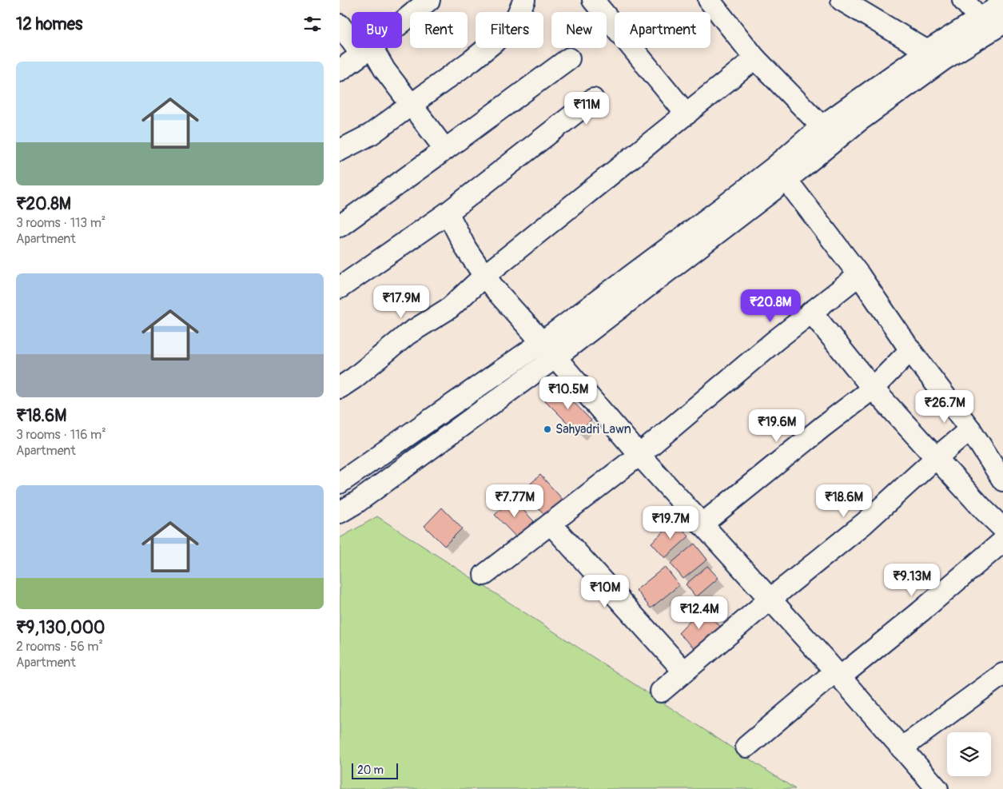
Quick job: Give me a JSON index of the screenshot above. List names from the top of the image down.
{
  "places": ["Sahyadri Lawn"],
  "scale_bar": "20 m",
  "page": {
    "heading": "12 homes",
    "chip": [
      "Buy",
      "Rent",
      "Filters",
      "New",
      "Apartment"
    ],
    "list": [
      {
        "name": "₹20.8M",
        "note": "3 rooms · 113 m² · Apartment"
      },
      {
        "name": "₹18.6M",
        "note": "3 rooms · 116 m² · Apartment"
      },
      {
        "name": "₹9,130,000",
        "note": "2 rooms · 56 m² · Apartment"
      }
    ],
    "price": [
      "₹11M",
      "₹17.9M",
      "₹20.8M",
      "₹10.5M",
      "₹26.7M",
      "₹19.6M",
      "₹7.77M",
      "₹18.6M",
      "₹19.7M",
      "₹9.13M",
      "₹10M",
      "₹12.4M"
    ],
    "scale": "20 m"
  }
}
